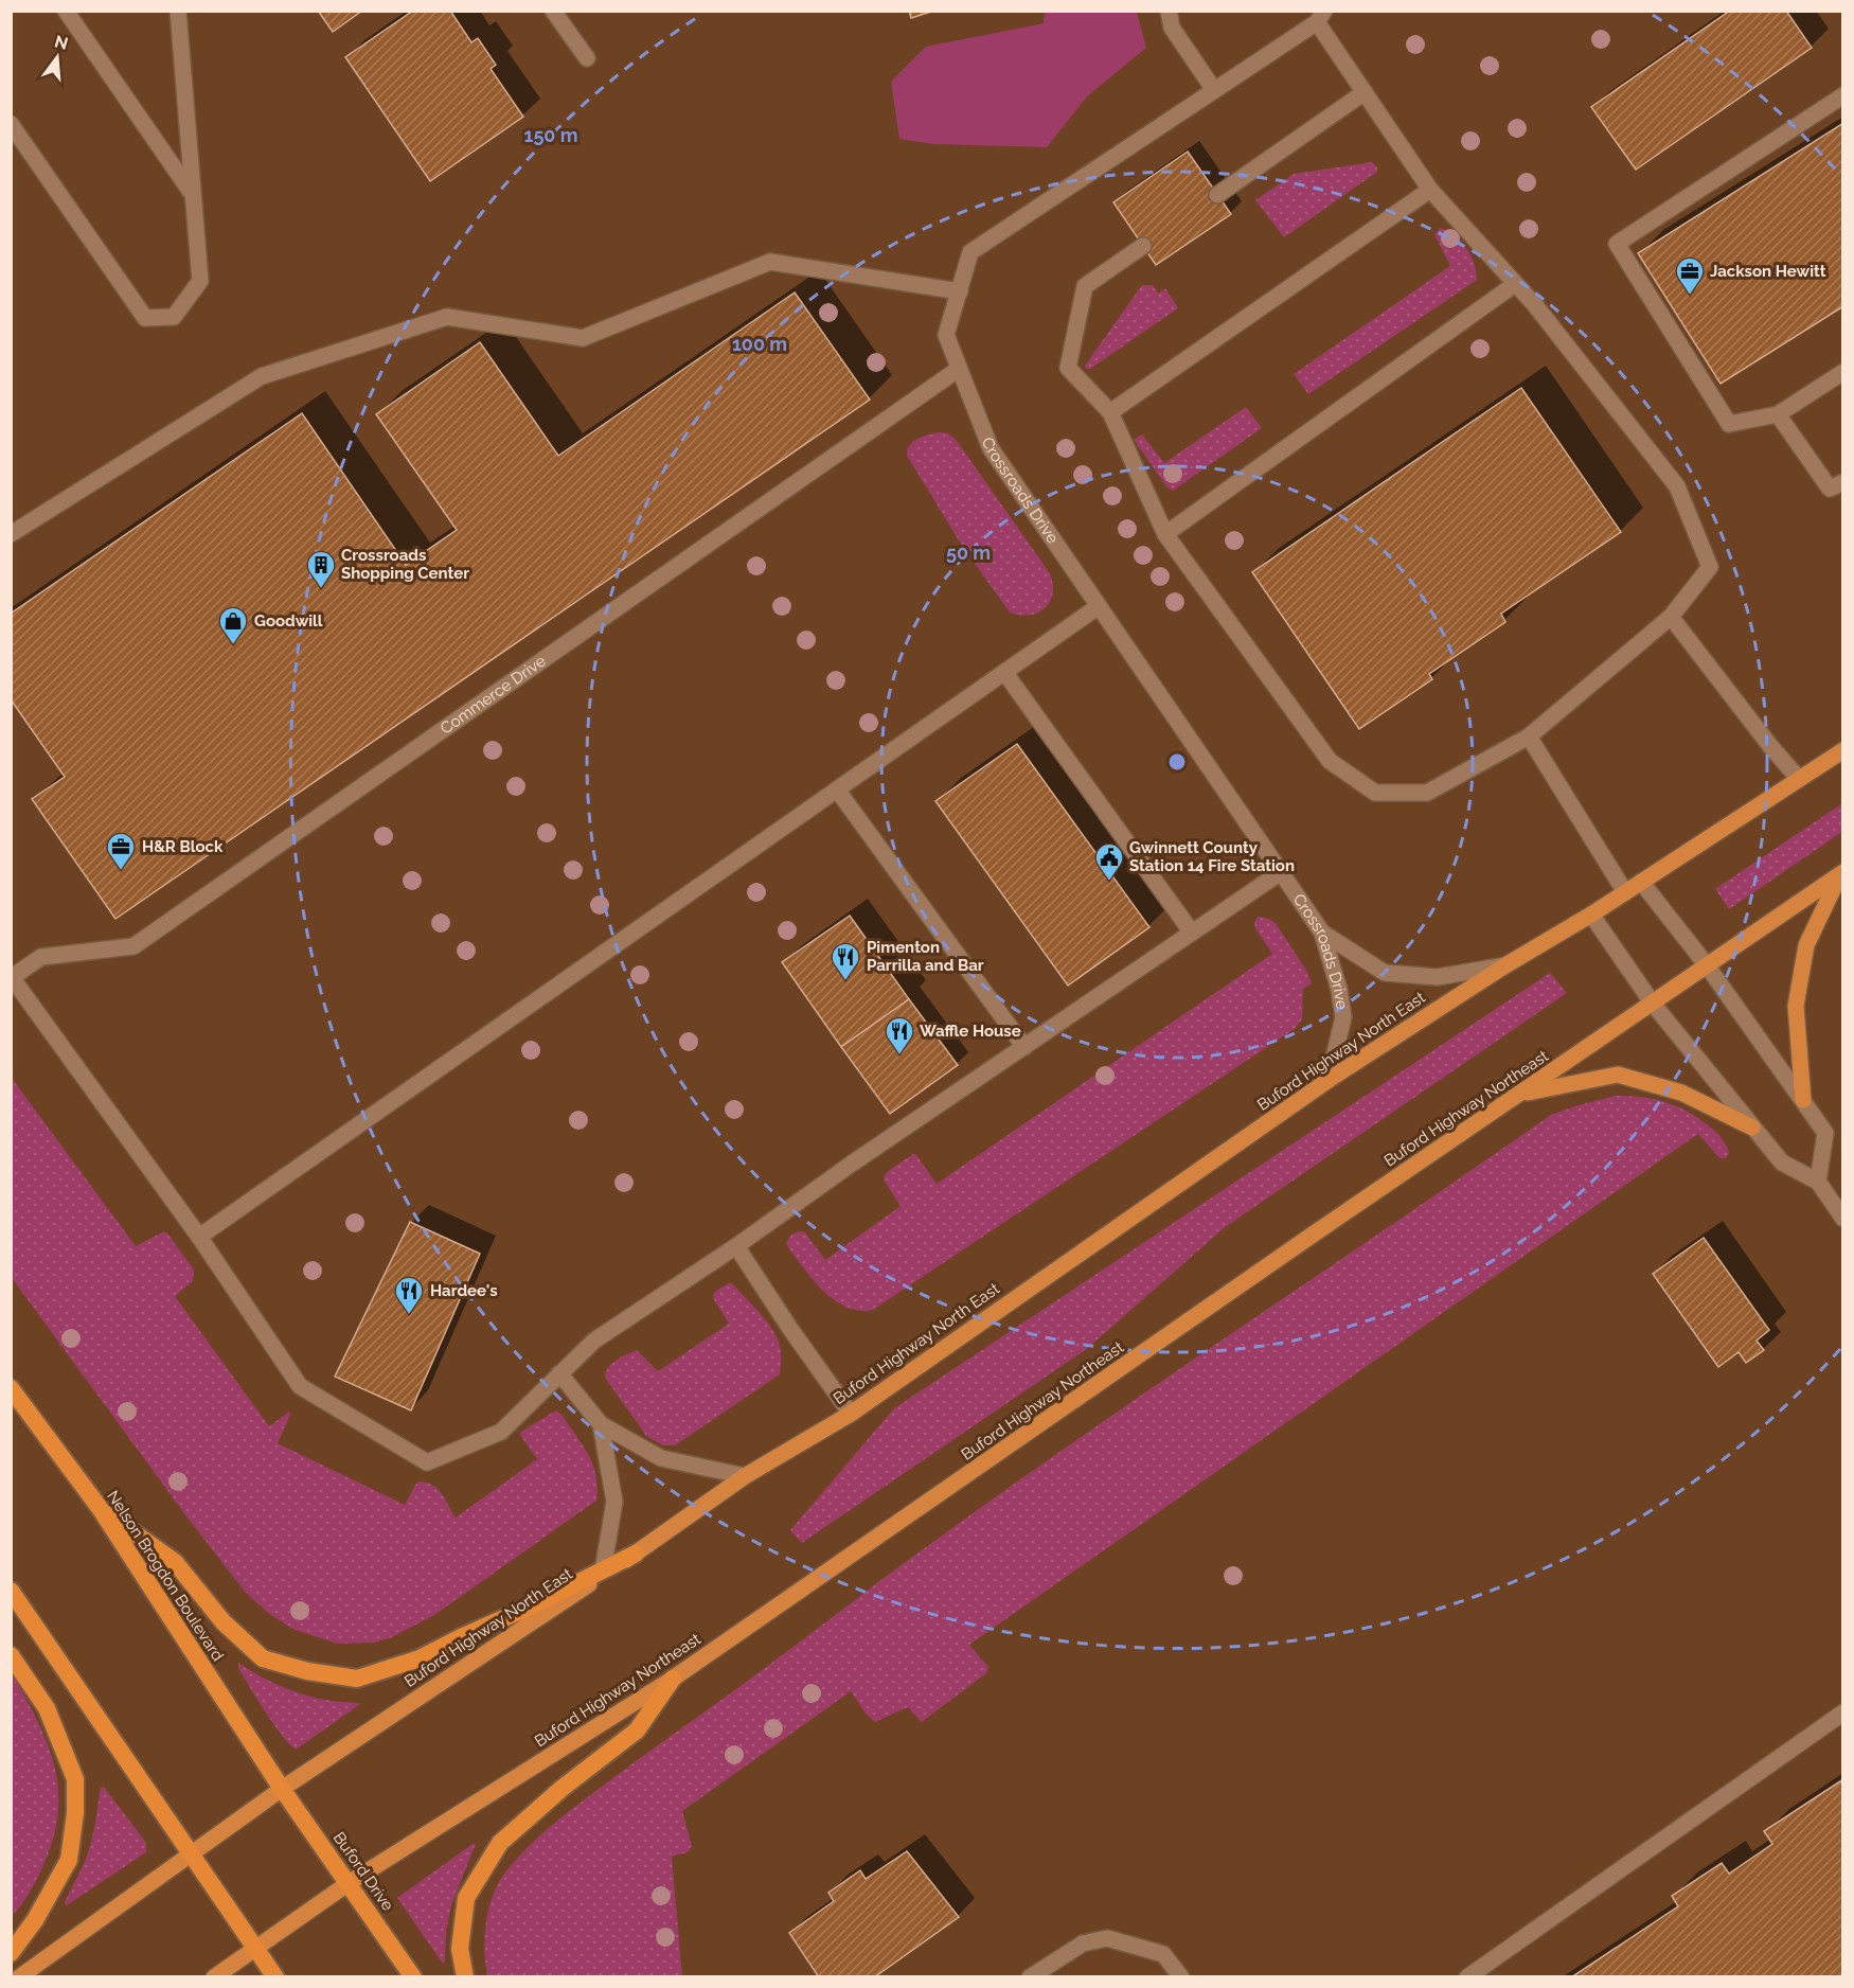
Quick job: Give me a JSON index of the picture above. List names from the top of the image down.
{
  "streets": {
    "highway": ["Nelson Brogdon Boulevard", "Buford Drive"],
    "main road": ["Buford Highway North East", "Buford Highway Northeast"],
    "street": ["Crossroads Drive", "Commerce Drive"]
  },
  "crossings": [
    ["Crossroads Drive", "Commerce Drive"],
    ["Crossroads Drive", "Buford Highway North East"],
    ["Buford Highway North East", "Nelson Brogdon Boulevard"],
    ["Buford Highway North East", "Buford Drive"],
    ["Buford Highway Northeast", "Buford Drive"],
    ["Nelson Brogdon Boulevard", "Buford Drive"]
  ],
  "places": {
    "office": ["Jackson Hewitt", "H&R Block"],
    "building": ["Crossroads Shopping Center"],
    "shop": ["Goodwill"],
    "public building": ["Gwinnett County Station 14 Fire Station"],
    "restaurant": ["Pimenton Parrilla and Bar", "Waffle House", "Hardee's"]
  },
  "north": "top",
  "rings": ["150 m", "100 m", "50 m"]
}
